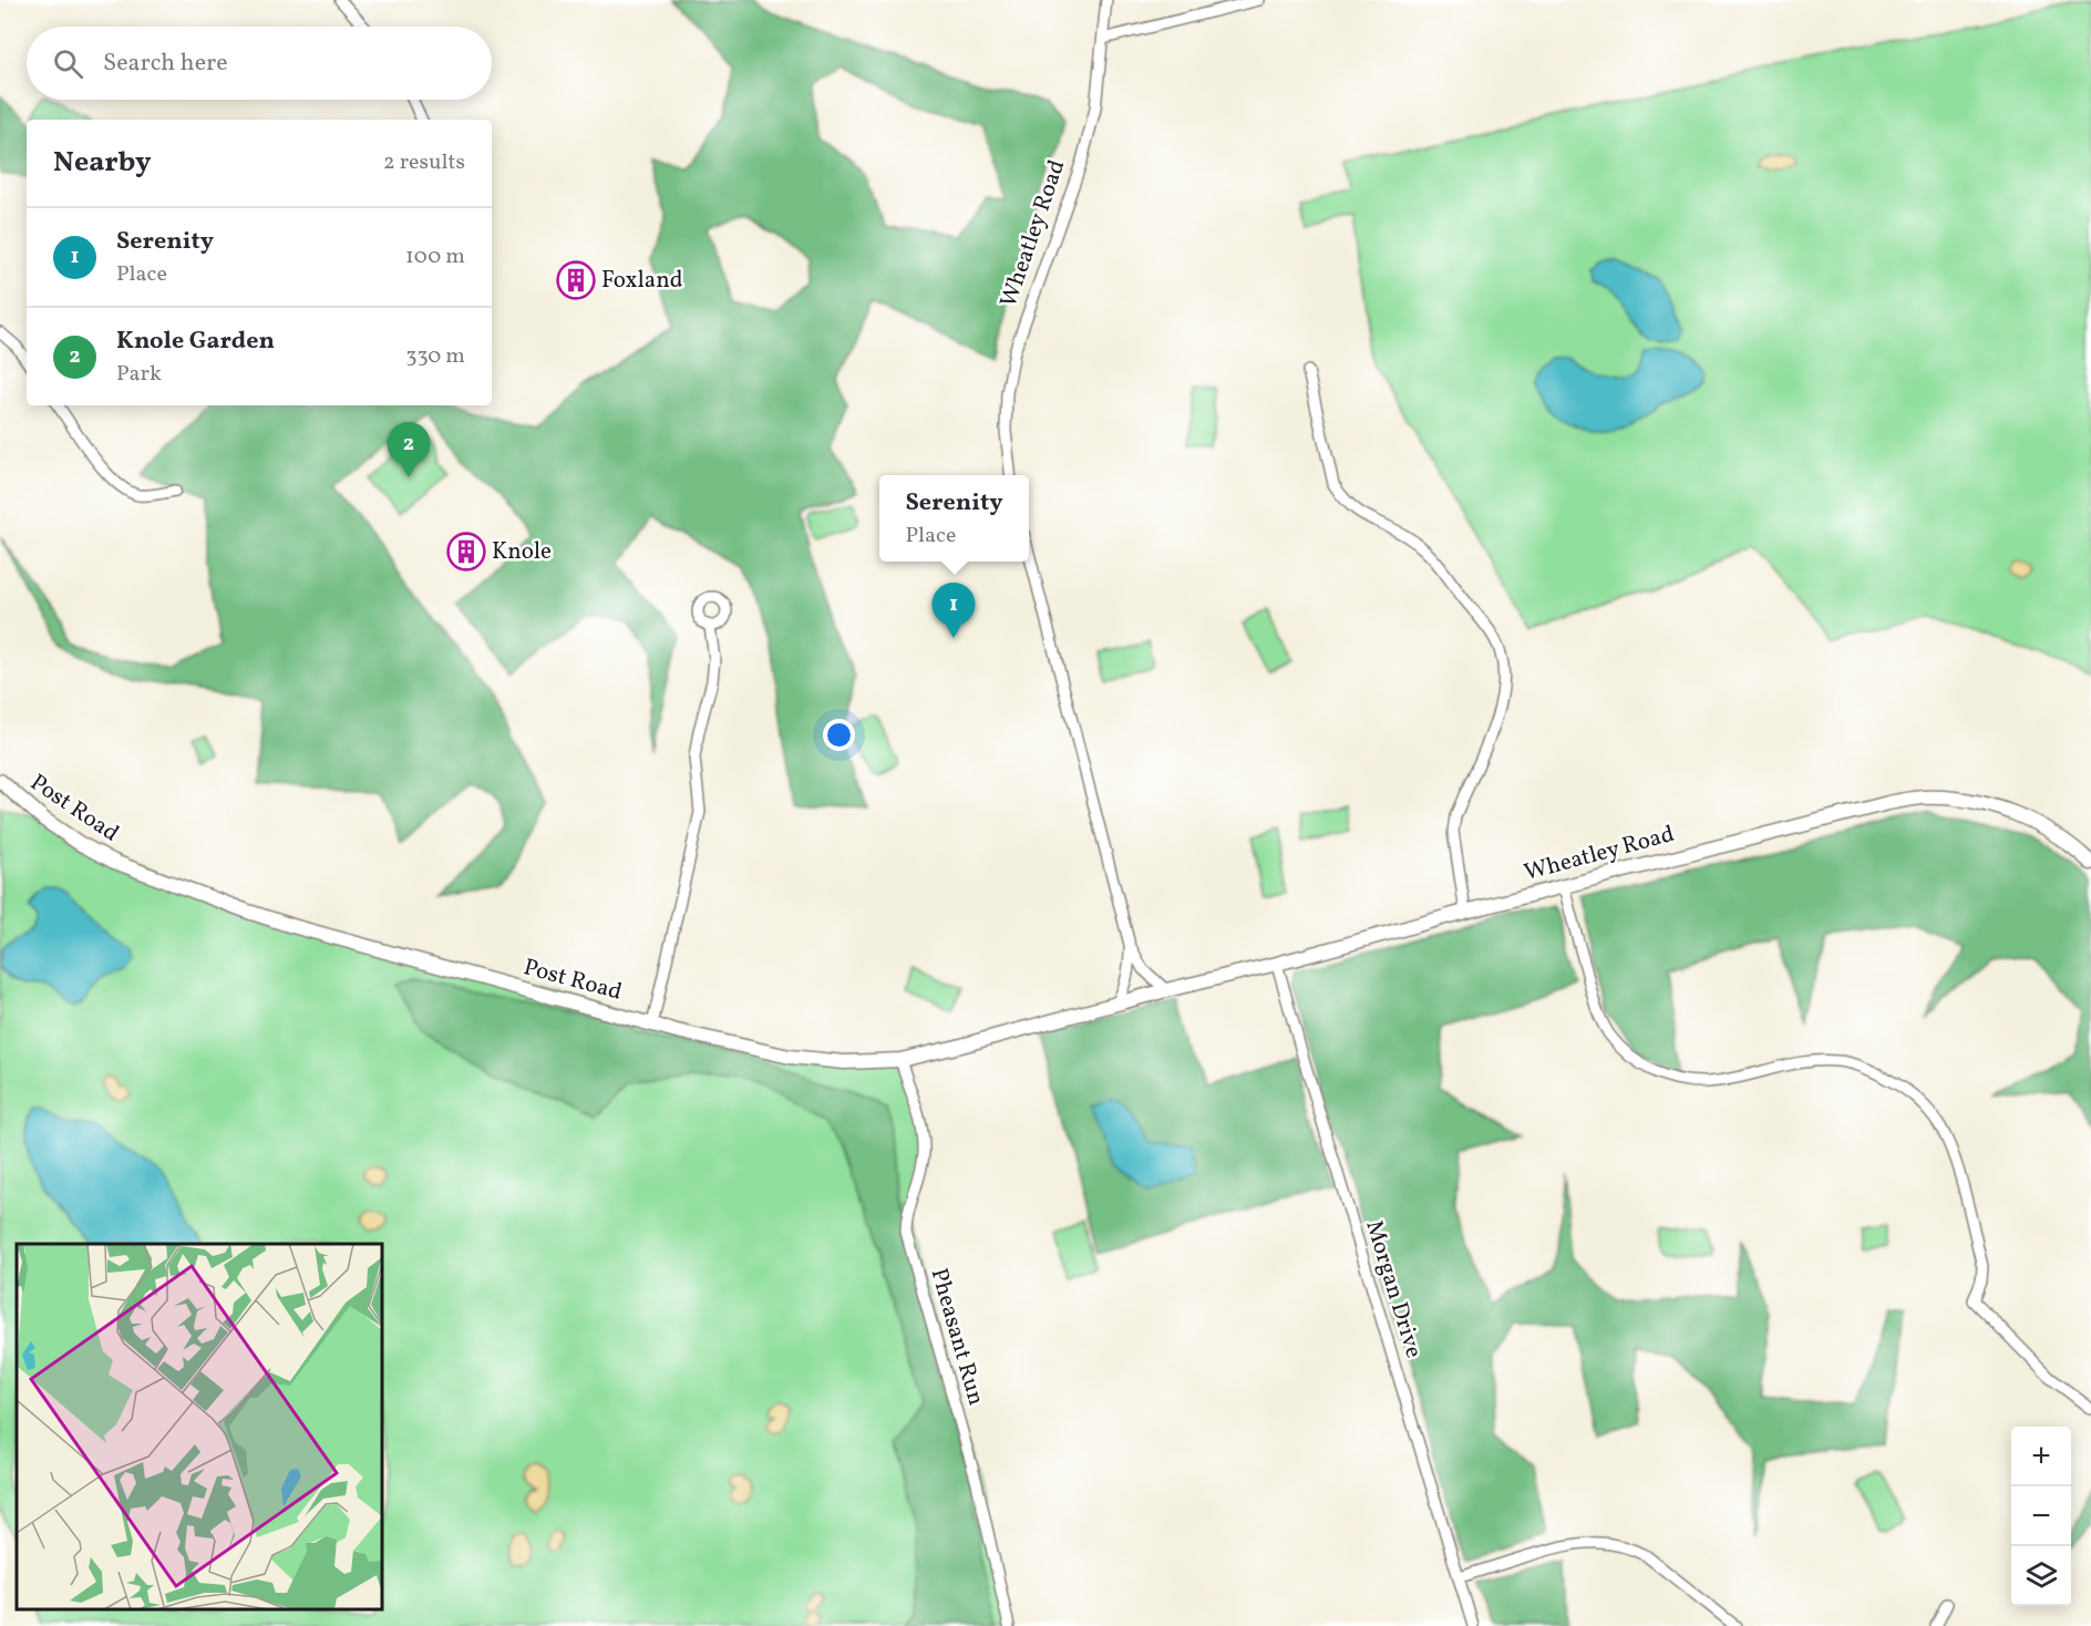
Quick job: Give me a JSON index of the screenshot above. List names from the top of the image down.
{
  "streets": {
    "main road": ["Wheatley Road", "Post Road"],
    "street": ["Morgan Drive", "Pheasant Run"]
  },
  "crossings": [
    ["Wheatley Road", "Post Road"],
    ["Wheatley Road", "Morgan Drive"],
    ["Post Road", "Pheasant Run"]
  ],
  "places": {
    "building": ["Foxland", "Knole"]
  },
  "page": {
    "search": "Search here",
    "heading": ["Nearby", "2 results"],
    "list": [
      {
        "mark": "1",
        "name": "Serenity",
        "note": "Place",
        "value": "100 m"
      },
      {
        "mark": "2",
        "name": "Knole Garden",
        "note": "Park",
        "value": "330 m"
      }
    ],
    "pins": ["2", "1"],
    "popup": ["Serenity", "Place"],
    "map_buttons": ["+", "−"]
  }
}
